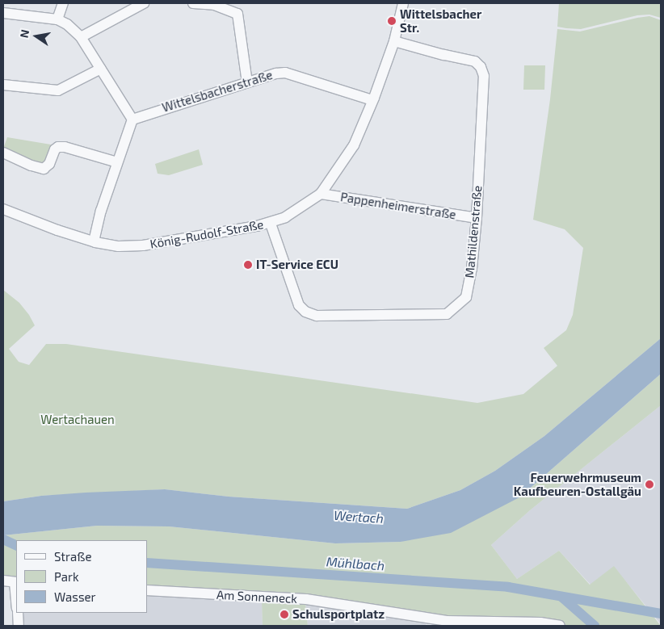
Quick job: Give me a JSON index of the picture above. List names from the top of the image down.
{
  "streets": {
    "street": [
      "Wittelsbacherstraße",
      "Pappenheimerstraße",
      "Mathildenstraße",
      "König-Rudolf-Straße",
      "Am Sonneneck"
    ]
  },
  "crossings": [
    ["Wittelsbacherstraße", "König-Rudolf-Straße"],
    ["Pappenheimerstraße", "Mathildenstraße"],
    ["Pappenheimerstraße", "König-Rudolf-Straße"],
    ["Mathildenstraße", "König-Rudolf-Straße"]
  ],
  "water": ["Wertach", "Mühlbach"],
  "parks": ["Wertachauen"],
  "places": [
    "Wittelsbacher Str.",
    "IT-Service ECU",
    "Feuerwehrmuseum Kaufbeuren-Ostallgäu",
    "Schulsportplatz"
  ],
  "legend": ["Straße", "Park", "Wasser"],
  "north": "left"
}
